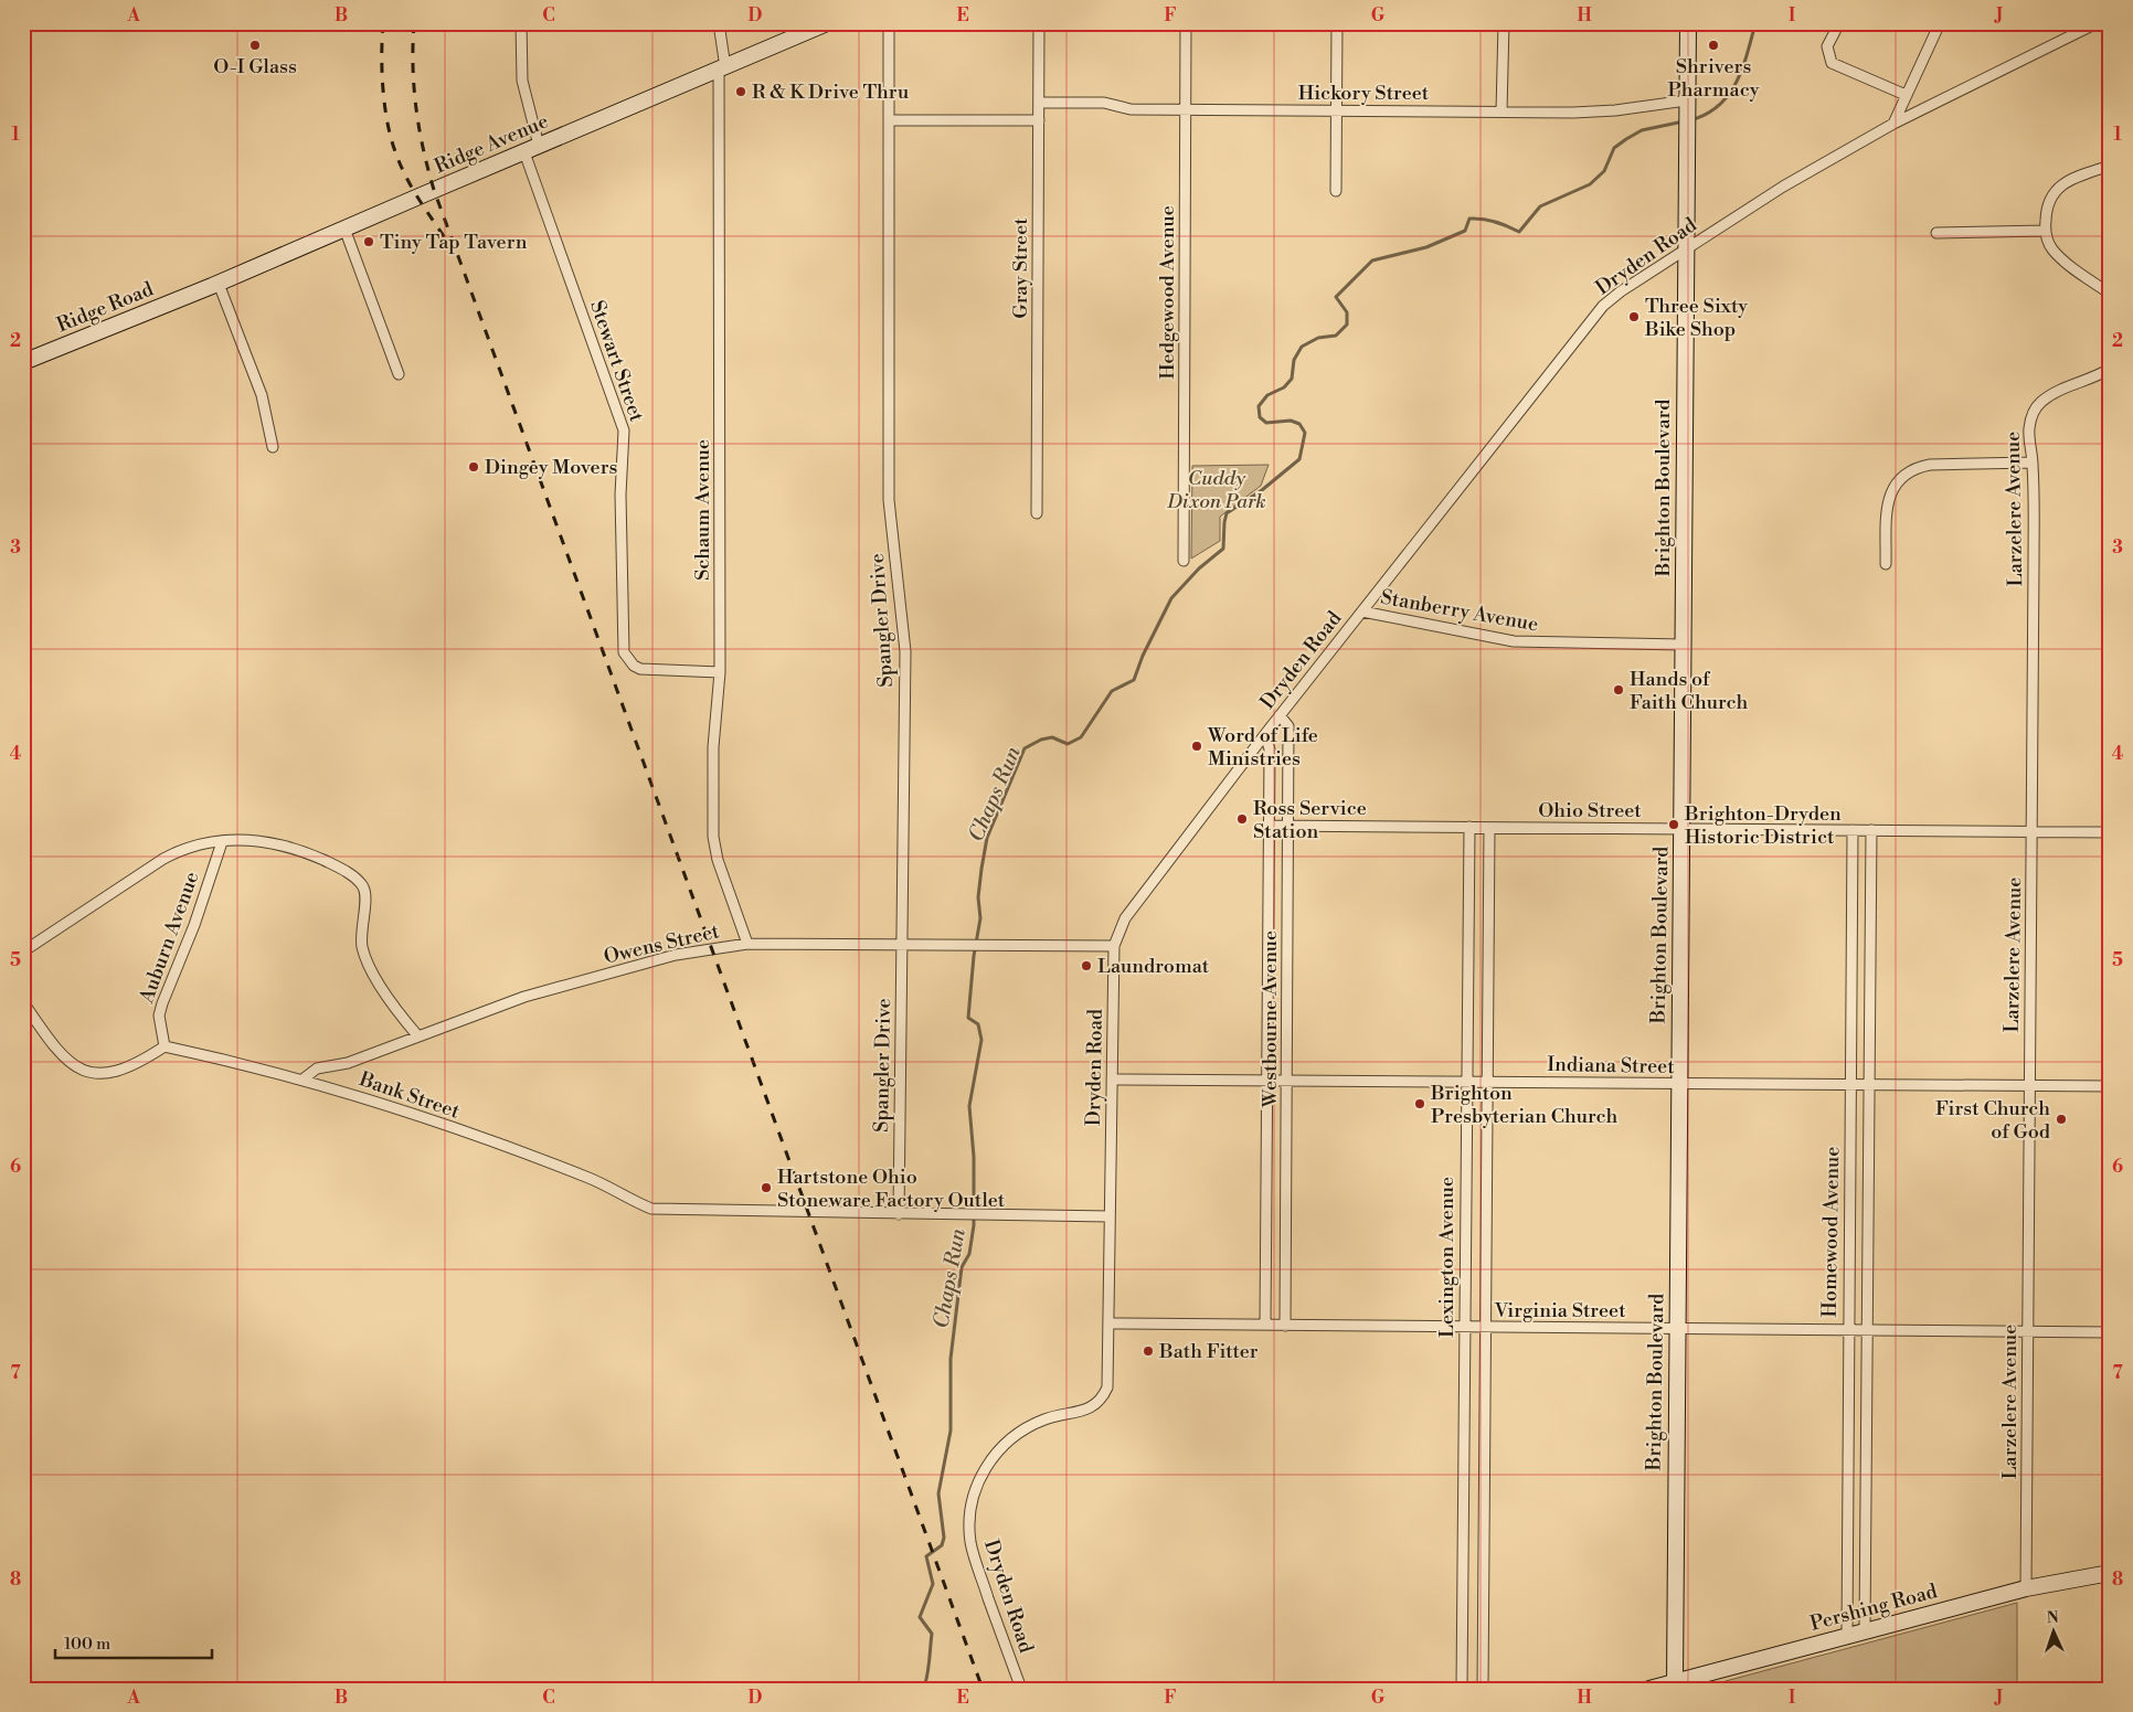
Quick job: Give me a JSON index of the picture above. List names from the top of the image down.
{
  "streets": {
    "street": [
      "Hickory Street",
      "Ridge Avenue",
      "Dryden Road",
      "Gray Street",
      "Hedgewood Avenue",
      "Ridge Road",
      "Stewart Street",
      "Brighton Boulevard",
      "Larzelere Avenue",
      "Schaum Avenue",
      "Stanberry Avenue",
      "Spangler Drive",
      "Ohio Street",
      "Auburn Avenue",
      "Owens Street",
      "Westbourne Avenue",
      "Indiana Street",
      "Bank Street",
      "Homewood Avenue",
      "Lexington Avenue",
      "Virginia Street",
      "Pershing Road"
    ]
  },
  "crossings": [
    ["Hickory Street", "Gray Street"],
    ["Hickory Street", "Hedgewood Avenue"],
    ["Hickory Street", "Brighton Boulevard"],
    ["Ridge Avenue", "Ridge Road"],
    ["Ridge Avenue", "Stewart Street"],
    ["Ridge Avenue", "Schaum Avenue"],
    ["Dryden Road", "Brighton Boulevard"],
    ["Dryden Road", "Stanberry Avenue"],
    ["Dryden Road", "Owens Street"],
    ["Dryden Road", "Westbourne Avenue"],
    ["Dryden Road", "Indiana Street"],
    ["Dryden Road", "Bank Street"],
    ["Dryden Road", "Virginia Street"],
    ["Stewart Street", "Schaum Avenue"],
    ["Brighton Boulevard", "Stanberry Avenue"],
    ["Brighton Boulevard", "Ohio Street"],
    ["Brighton Boulevard", "Indiana Street"],
    ["Brighton Boulevard", "Virginia Street"],
    ["Brighton Boulevard", "Pershing Road"],
    ["Larzelere Avenue", "Ohio Street"],
    ["Larzelere Avenue", "Indiana Street"],
    ["Larzelere Avenue", "Virginia Street"],
    ["Larzelere Avenue", "Pershing Road"],
    ["Schaum Avenue", "Owens Street"],
    ["Spangler Drive", "Owens Street"],
    ["Spangler Drive", "Bank Street"],
    ["Ohio Street", "Westbourne Avenue"],
    ["Ohio Street", "Homewood Avenue"],
    ["Ohio Street", "Lexington Avenue"],
    ["Auburn Avenue", "Bank Street"],
    ["Owens Street", "Bank Street"],
    ["Westbourne Avenue", "Indiana Street"],
    ["Westbourne Avenue", "Virginia Street"],
    ["Indiana Street", "Homewood Avenue"],
    ["Indiana Street", "Lexington Avenue"],
    ["Homewood Avenue", "Virginia Street"],
    ["Homewood Avenue", "Pershing Road"],
    ["Lexington Avenue", "Virginia Street"]
  ],
  "water": ["Chaps Run"],
  "parks": ["Cuddy Dixon Park"],
  "places": [
    "O-I Glass",
    "Shrivers Pharmacy",
    "R & K Drive Thru",
    "Tiny Tap Tavern",
    "Three Sixty Bike Shop",
    "Dingey Movers",
    "Hands of Faith Church",
    "Word of Life Ministries",
    "Ross Service Station",
    "Brighton-Dryden Historic District",
    "Laundromat",
    "Brighton Presbyterian Church",
    "First Church of God",
    "Hartstone Ohio Stoneware Factory Outlet",
    "Bath Fitter"
  ],
  "scale_bar": "100 m",
  "north": "top",
  "grid": {
    "columns": [
      "A",
      "B",
      "C",
      "D",
      "E",
      "F",
      "G",
      "H",
      "I",
      "J"
    ],
    "rows": [
      "1",
      "2",
      "3",
      "4",
      "5",
      "6",
      "7",
      "8"
    ]
  }
}
